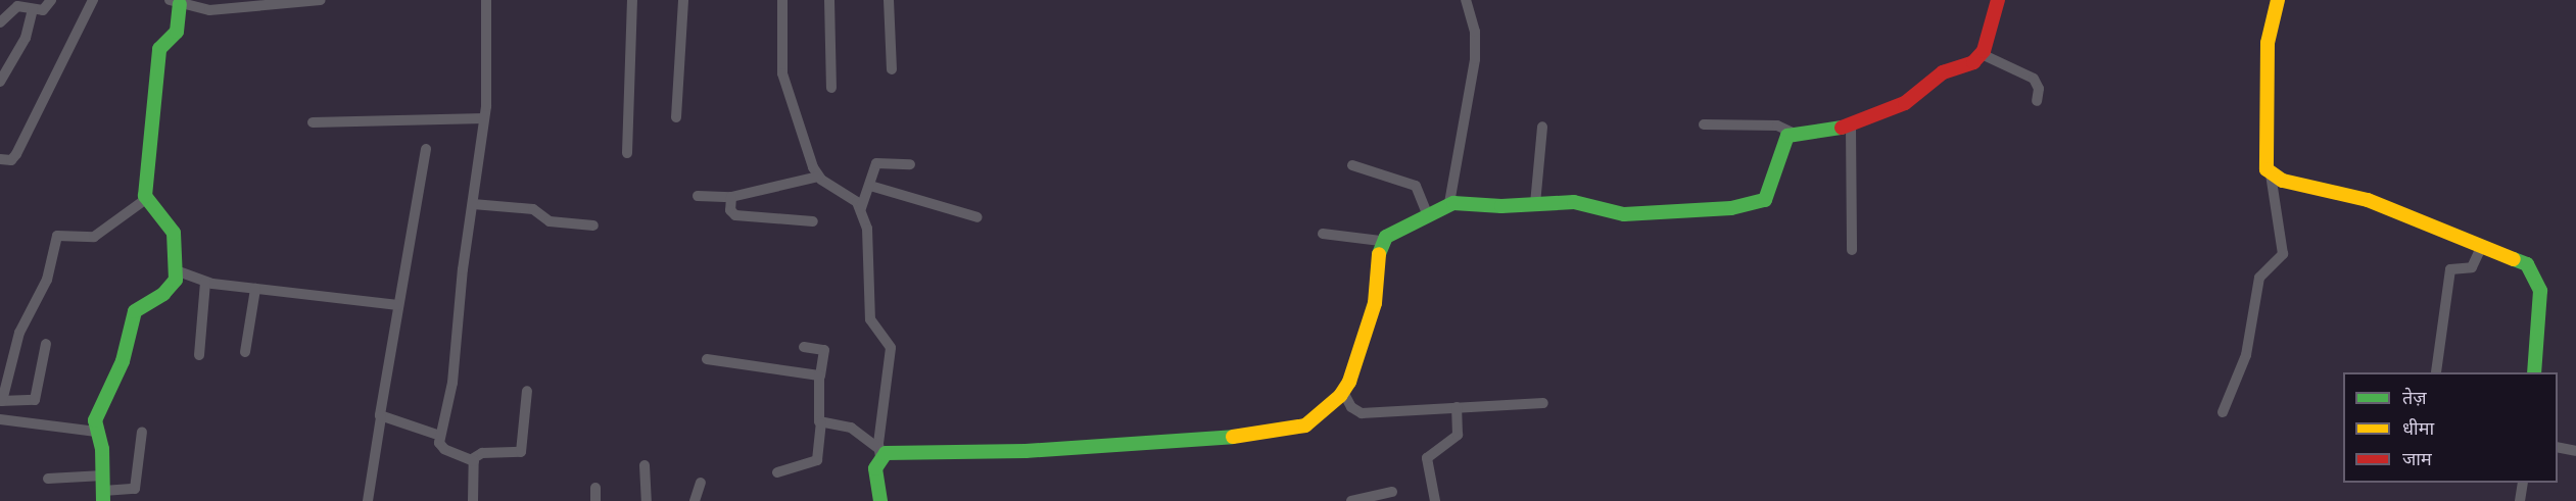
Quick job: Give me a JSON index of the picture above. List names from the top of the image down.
{
  "legend": ["तेज़", "धीमा", "जाम"]
}
